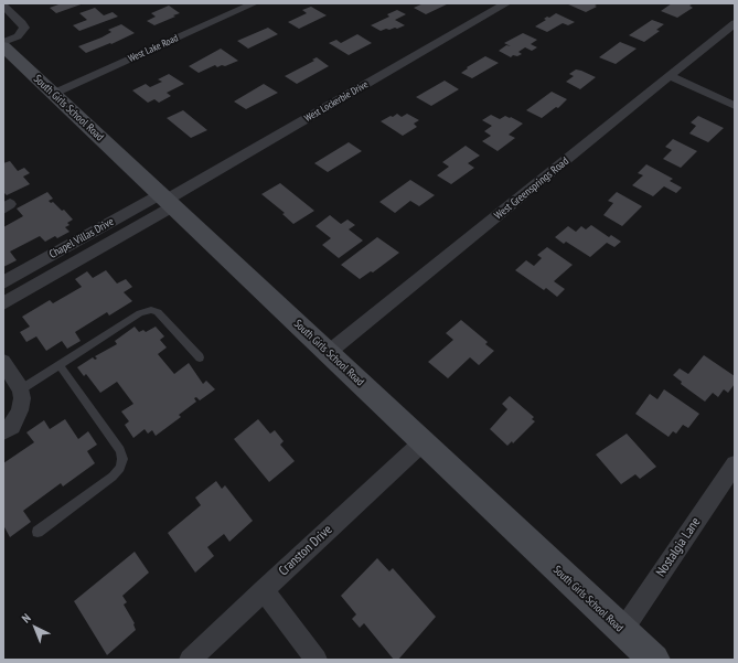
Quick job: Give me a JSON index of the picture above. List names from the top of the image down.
{
  "streets": {
    "main road": ["South Girls School Road"],
    "street": [
      "West Lake Road",
      "West Lockerbie Drive",
      "West Greensprings Road",
      "Chapel Villas Drive",
      "Nostalgia Lane",
      "Cranston Drive"
    ]
  },
  "crossings": [
    ["West Lake Road", "South Girls School Road"],
    ["West Lockerbie Drive", "South Girls School Road"],
    ["West Lockerbie Drive", "Chapel Villas Drive"],
    ["South Girls School Road", "West Greensprings Road"],
    ["South Girls School Road", "Chapel Villas Drive"],
    ["South Girls School Road", "Nostalgia Lane"],
    ["South Girls School Road", "Cranston Drive"]
  ],
  "north": "top left"
}
